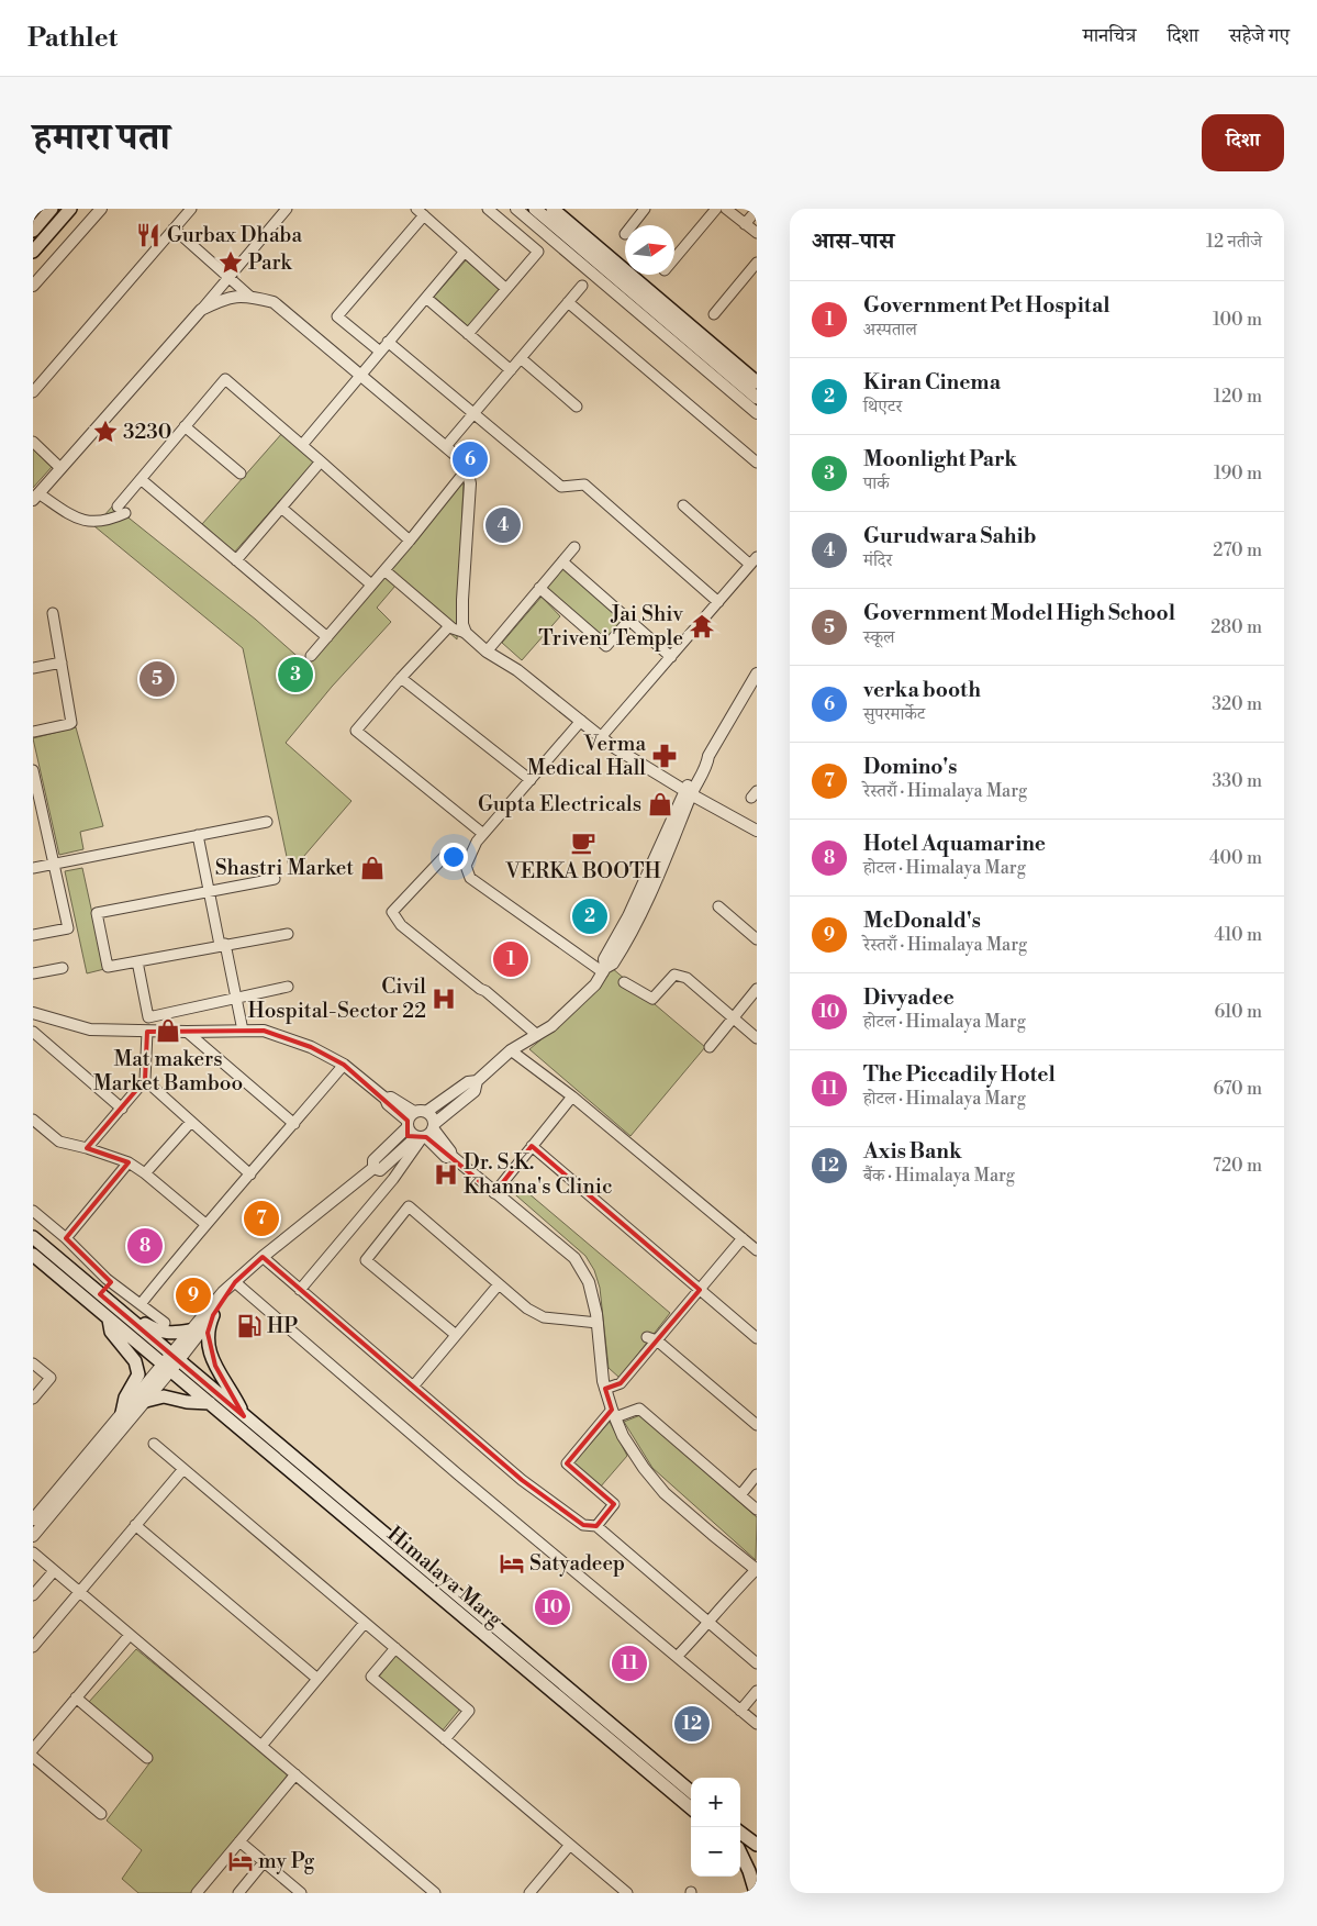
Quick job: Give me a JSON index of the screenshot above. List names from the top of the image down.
{
  "streets": {
    "main road": ["Himalaya Marg"]
  },
  "places": {
    "restaurant": ["Gurbax Dhaba"],
    "place": ["Park", "3230"],
    "temple": ["Jai Shiv Triveni Temple"],
    "pharmacy": ["Verma Medical Hall"],
    "shop": ["Gupta Electricals", "Shastri Market", "Mat makers Market Bamboo"],
    "cafe": ["VERKA BOOTH"],
    "hospital": ["Civil Hospital-Sector 22", "Dr. S.K. Khanna's Clinic"],
    "fuel station": ["HP"],
    "hotel": ["Satyadeep", "my Pg"]
  },
  "north": "right",
  "page": {
    "header": "Pathlet",
    "nav": ["मानचित्र", "दिशा", "सहेजे गए"],
    "title": "हमारा पता",
    "buttons": "दिशा",
    "heading": ["आस-पास", "12 नतीजे"],
    "list": [
      {
        "mark": "1",
        "name": "Government Pet Hospital",
        "note": "अस्पताल",
        "value": "100 m"
      },
      {
        "mark": "2",
        "name": "Kiran Cinema",
        "note": "थिएटर",
        "value": "120 m"
      },
      {
        "mark": "3",
        "name": "Moonlight Park",
        "note": "पार्क",
        "value": "190 m"
      },
      {
        "mark": "4",
        "name": "Gurudwara Sahib",
        "note": "मंदिर",
        "value": "270 m"
      },
      {
        "mark": "5",
        "name": "Government Model High School",
        "note": "स्कूल",
        "value": "280 m"
      },
      {
        "mark": "6",
        "name": "verka booth",
        "note": "सुपरमार्केट",
        "value": "320 m"
      },
      {
        "mark": "7",
        "name": "Domino's",
        "note": "रेस्तराँ · Himalaya Marg",
        "value": "330 m"
      },
      {
        "mark": "8",
        "name": "Hotel Aquamarine",
        "note": "होटल · Himalaya Marg",
        "value": "400 m"
      },
      {
        "mark": "9",
        "name": "McDonald's",
        "note": "रेस्तराँ · Himalaya Marg",
        "value": "410 m"
      },
      {
        "mark": "10",
        "name": "Divyadee",
        "note": "होटल · Himalaya Marg",
        "value": "610 m"
      },
      {
        "mark": "11",
        "name": "The Piccadily Hotel",
        "note": "होटल · Himalaya Marg",
        "value": "670 m"
      },
      {
        "mark": "12",
        "name": "Axis Bank",
        "note": "बैंक · Himalaya Marg",
        "value": "720 m"
      }
    ],
    "pins": [
      "6",
      "4",
      "3",
      "5",
      "2",
      "1",
      "7",
      "8",
      "9",
      "10",
      "11",
      "12"
    ],
    "map_buttons": ["+", "−"]
  }
}
